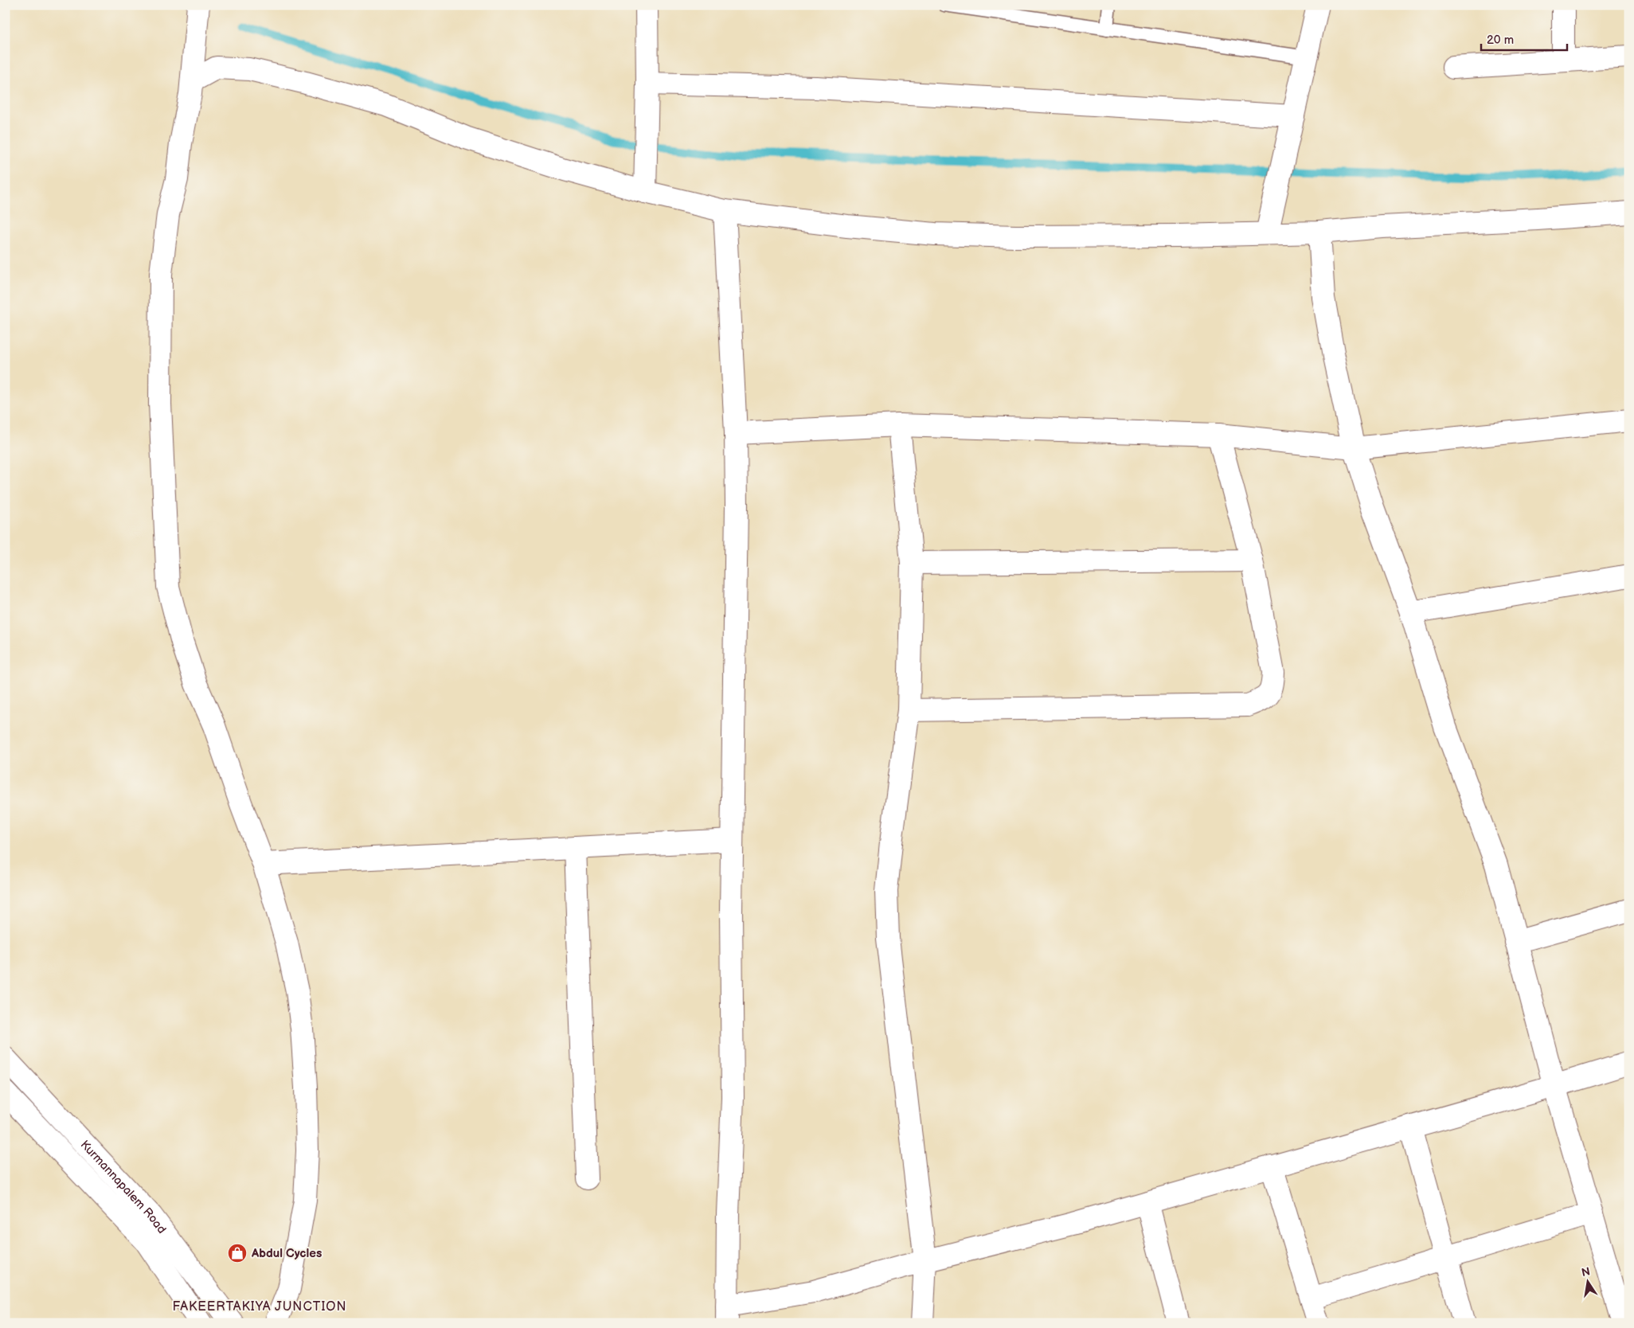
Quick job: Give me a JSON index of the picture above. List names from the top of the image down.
{
  "streets": {
    "street": ["Kurmannapalem Road"]
  },
  "districts": ["FAKEERTAKIYA JUNCTION"],
  "places": {
    "shop": ["Abdul Cycles"]
  },
  "scale_bar": "20 m",
  "north": "top"
}
